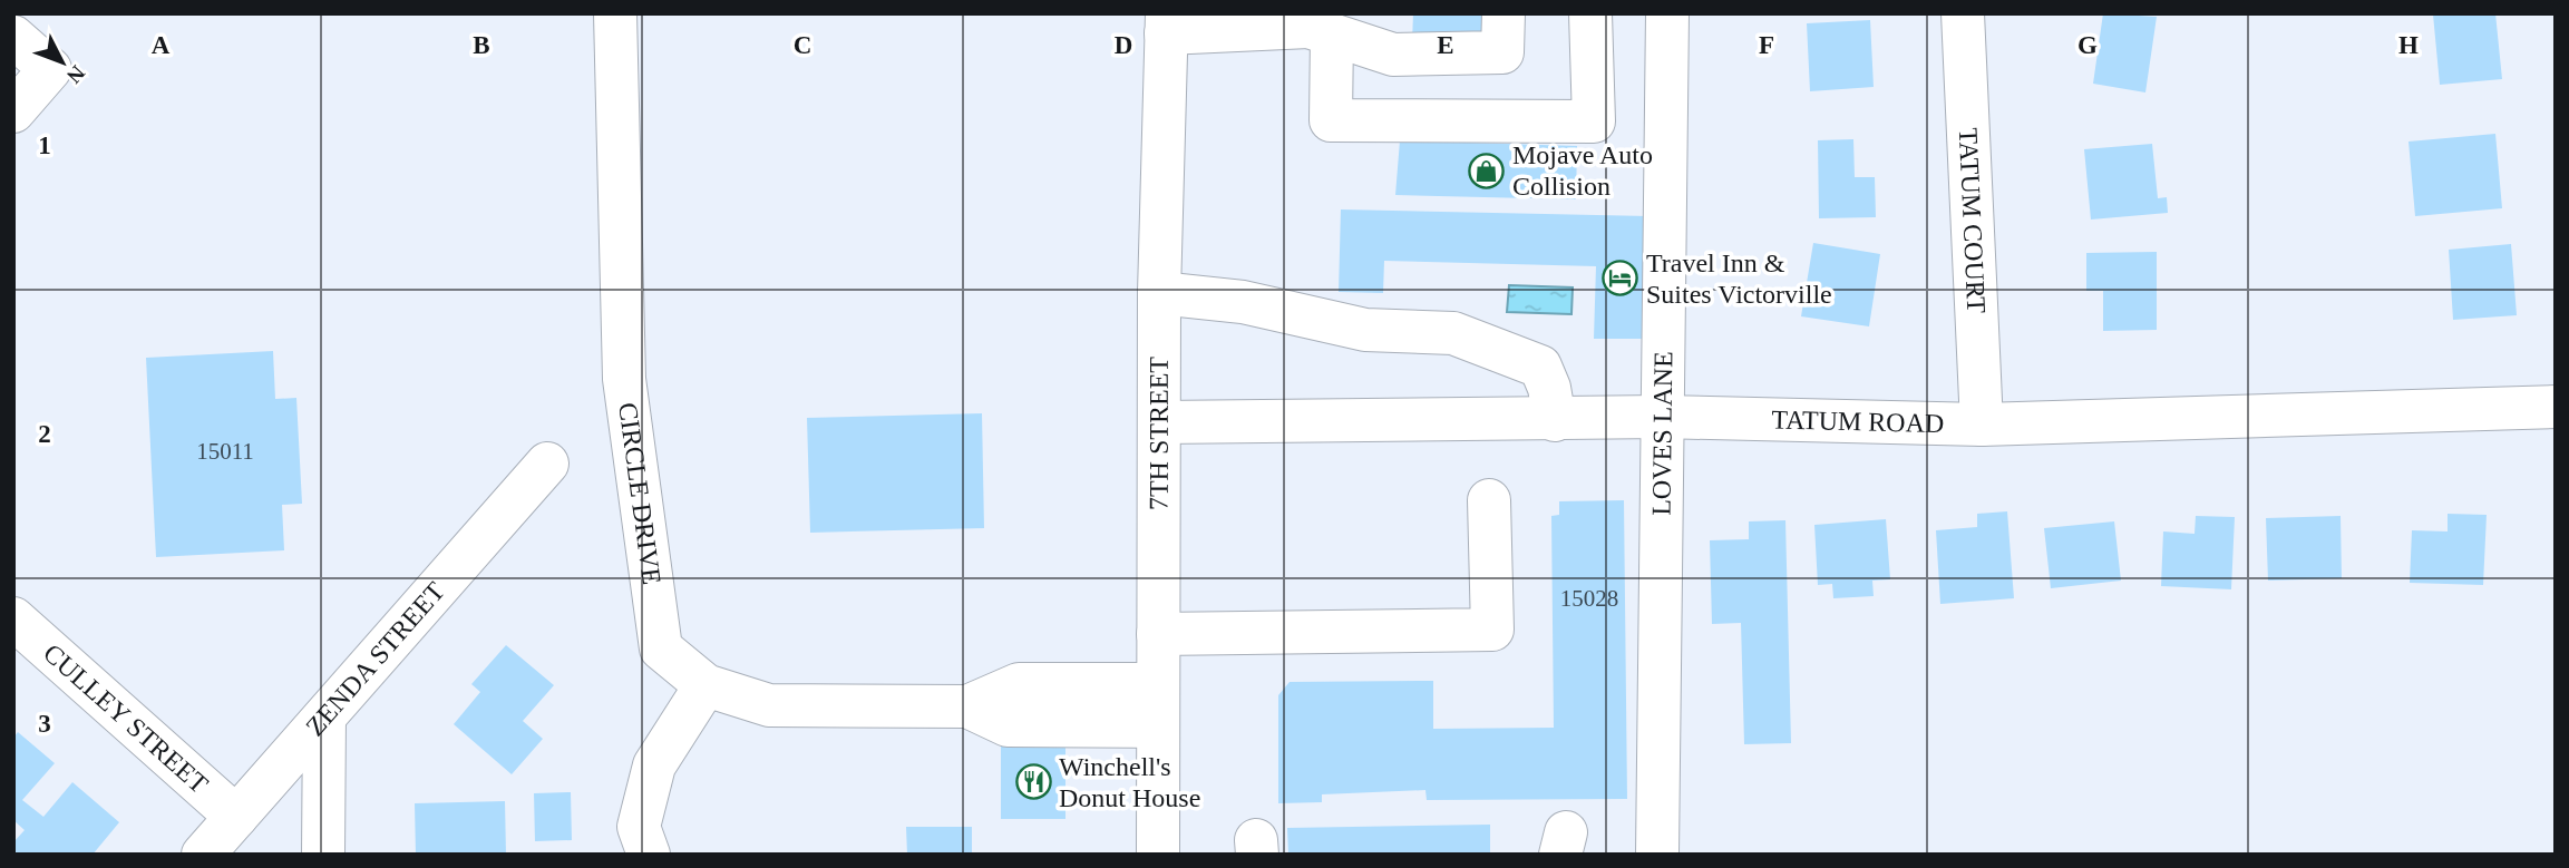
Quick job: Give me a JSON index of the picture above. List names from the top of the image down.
{
  "streets": {
    "street": [
      "TATUM COURT",
      "TATUM ROAD",
      "7TH STREET",
      "LOVES LANE",
      "CIRCLE DRIVE",
      "ZENDA STREET",
      "CULLEY STREET"
    ]
  },
  "crossings": [
    ["TATUM COURT", "TATUM ROAD"],
    ["TATUM ROAD", "7TH STREET"],
    ["TATUM ROAD", "LOVES LANE"],
    ["7TH STREET", "CIRCLE DRIVE"],
    ["ZENDA STREET", "CULLEY STREET"]
  ],
  "places": {
    "shop": ["Mojave Auto Collision"],
    "hotel": ["Travel Inn & Suites Victorville"],
    "restaurant": ["Winchell's Donut House"]
  },
  "house_numbers": ["15011", "15028"],
  "north": "bottom right",
  "grid": {
    "columns": [
      "A",
      "B",
      "C",
      "D",
      "E",
      "F",
      "G",
      "H"
    ],
    "rows": ["1", "2", "3"]
  }
}
